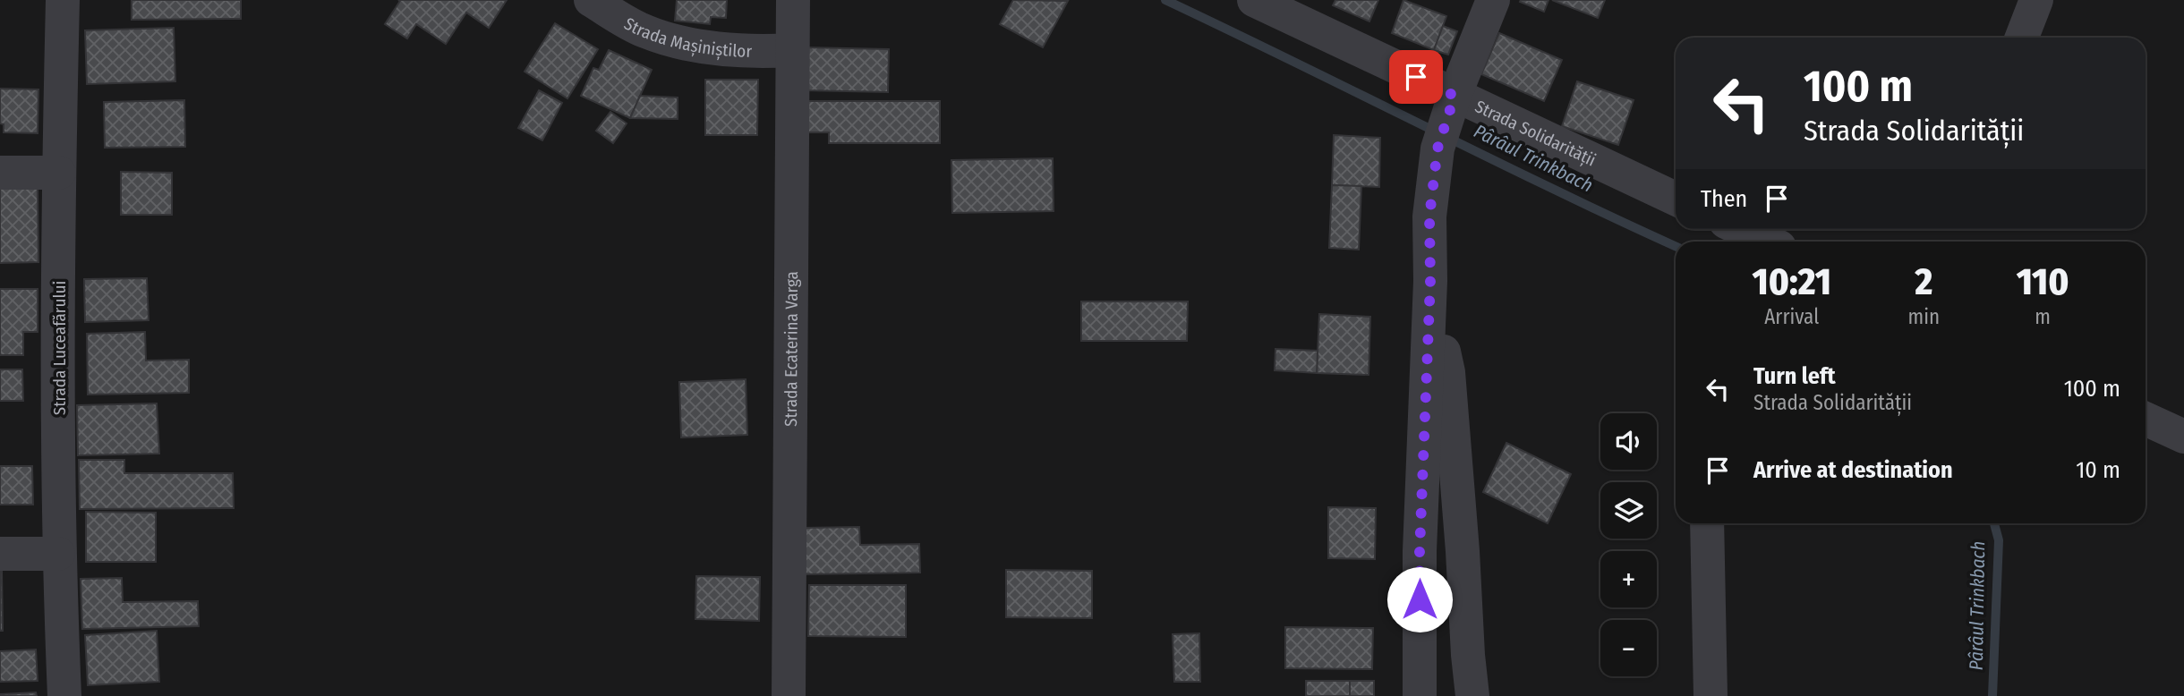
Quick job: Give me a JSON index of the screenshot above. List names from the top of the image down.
{
  "streets": {
    "street": [
      "Strada Mașiniștilor",
      "Strada Solidarității",
      "Strada Luceafărului",
      "Strada Ecaterina Varga"
    ]
  },
  "crossings": [
    ["Strada Mașiniștilor", "Strada Ecaterina Varga"]
  ],
  "water": ["Pârâul Trinkbach"],
  "page": {
    "turn": ["100 m", "Strada Solidarității"],
    "then": "Then",
    "eta": [
      "10:21",
      "Arrival",
      "2",
      "min",
      "110",
      "m"
    ],
    "list": [
      {
        "name": "Turn left",
        "note": "Strada Solidarității",
        "value": "100 m"
      },
      {
        "name": "Arrive at destination",
        "value": "10 m"
      }
    ],
    "map_buttons": ["+", "−"]
  }
}
